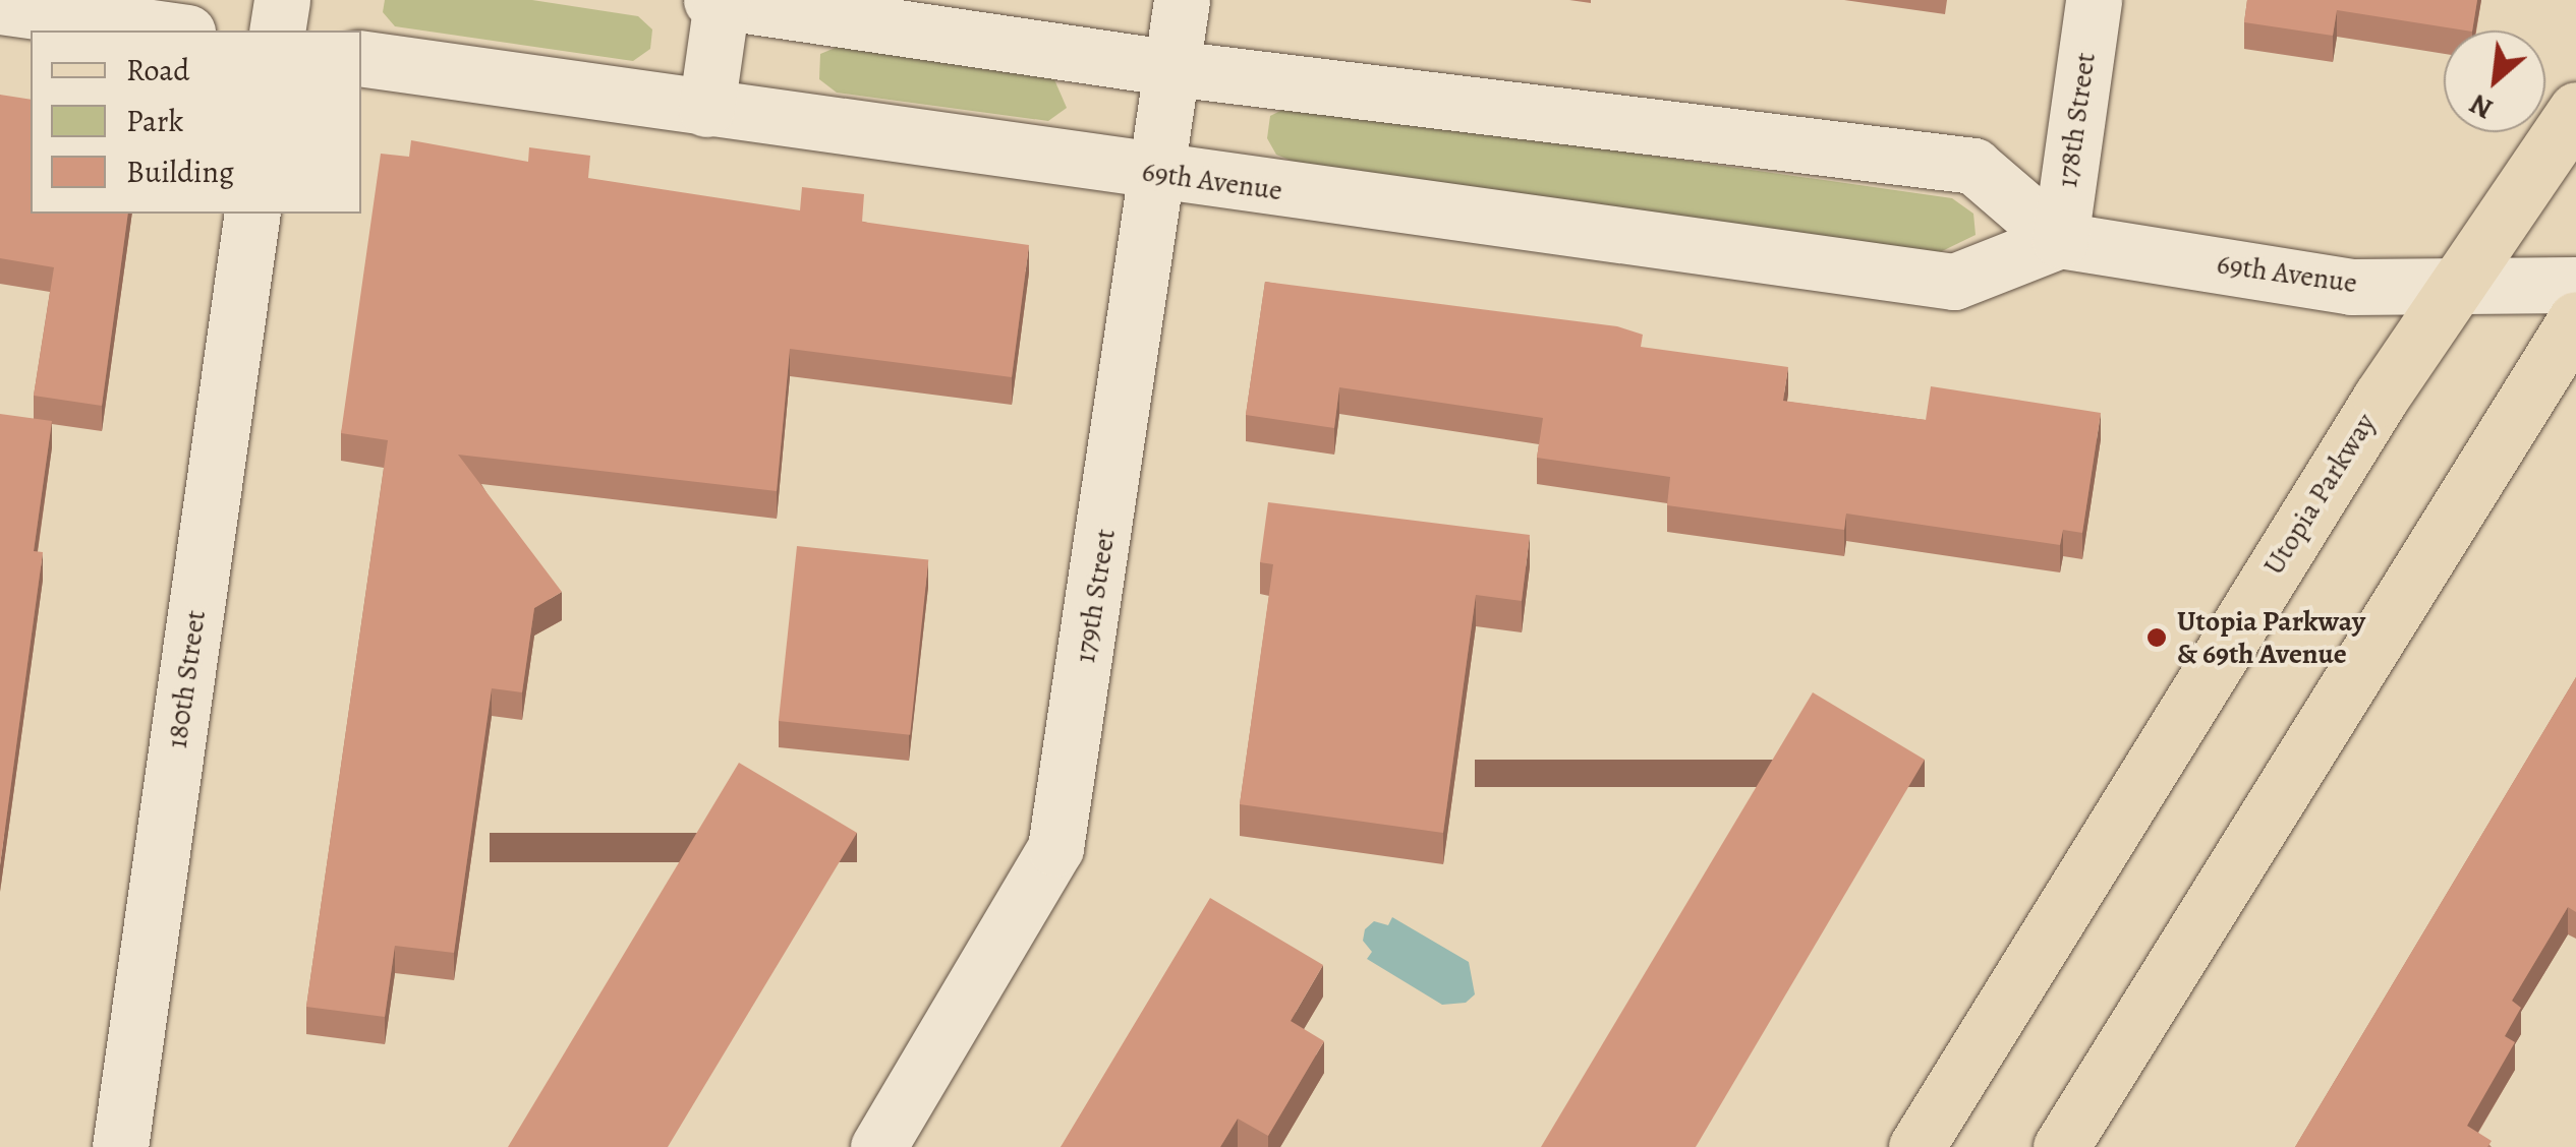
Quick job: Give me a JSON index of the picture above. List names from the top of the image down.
{
  "streets": {
    "main road": ["Utopia Parkway"],
    "street": [
      "178th Street",
      "69th Avenue",
      "179th Street",
      "180th Street"
    ]
  },
  "crossings": [
    ["178th Street", "69th Avenue"],
    ["69th Avenue", "Utopia Parkway"],
    ["69th Avenue", "179th Street"]
  ],
  "places": ["Utopia Parkway & 69th Avenue"],
  "legend": ["Road", "Park", "Building"],
  "north": "bottom left"
}
